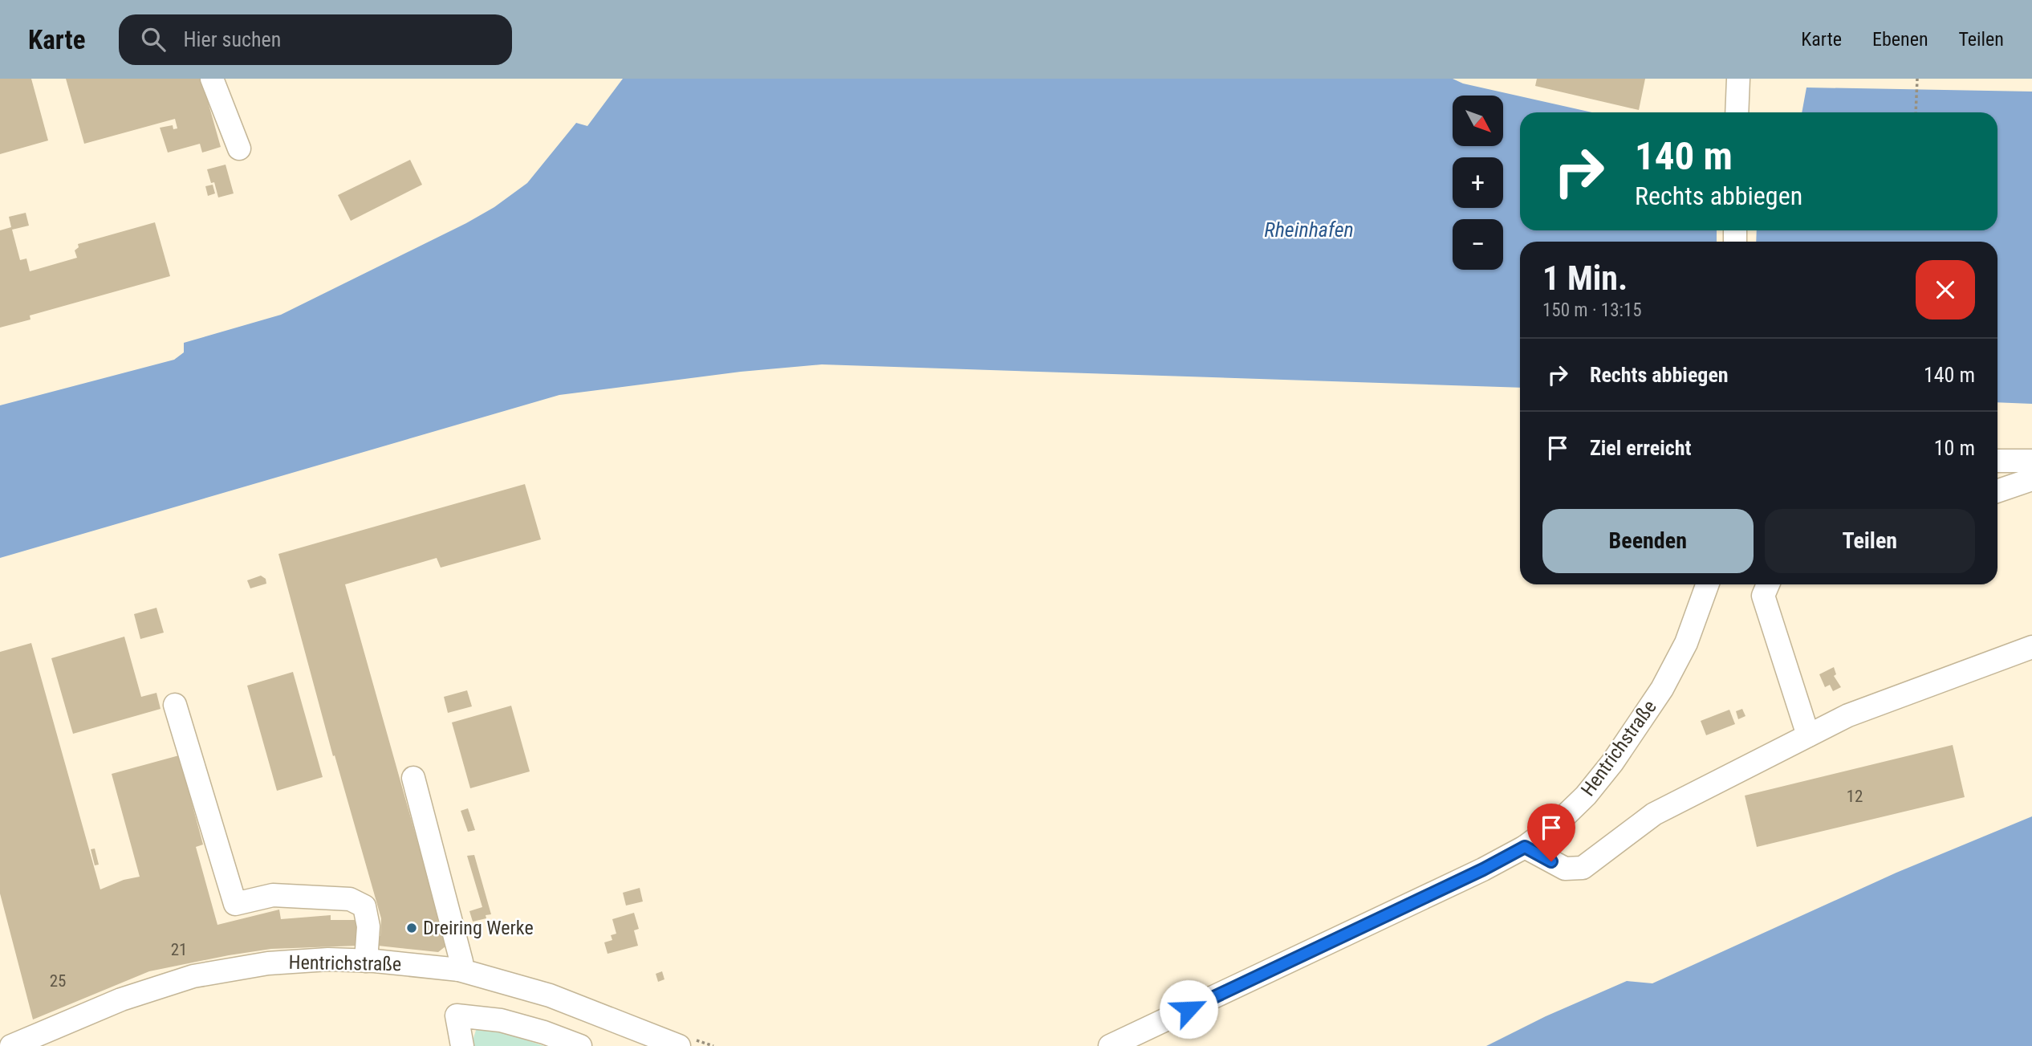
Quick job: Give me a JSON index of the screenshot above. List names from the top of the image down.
{
  "streets": {
    "street": ["Hentrichstraße"]
  },
  "water": ["Rheinhafen"],
  "places": ["Dreiring Werke"],
  "house_numbers": ["12", "21", "25"],
  "north": "bottom right",
  "page": {
    "header": "Karte",
    "search": "Hier suchen",
    "nav": ["Karte", "Ebenen", "Teilen"],
    "map_buttons": ["+", "−"],
    "turn": ["140 m", "Rechts abbiegen"],
    "heading": ["1 Min.", "150 m · 13:15"],
    "list": [
      {
        "name": "Rechts abbiegen",
        "value": "140 m"
      },
      {
        "name": "Ziel erreicht",
        "value": "10 m"
      }
    ],
    "buttons": ["Beenden", "Teilen"]
  }
}
